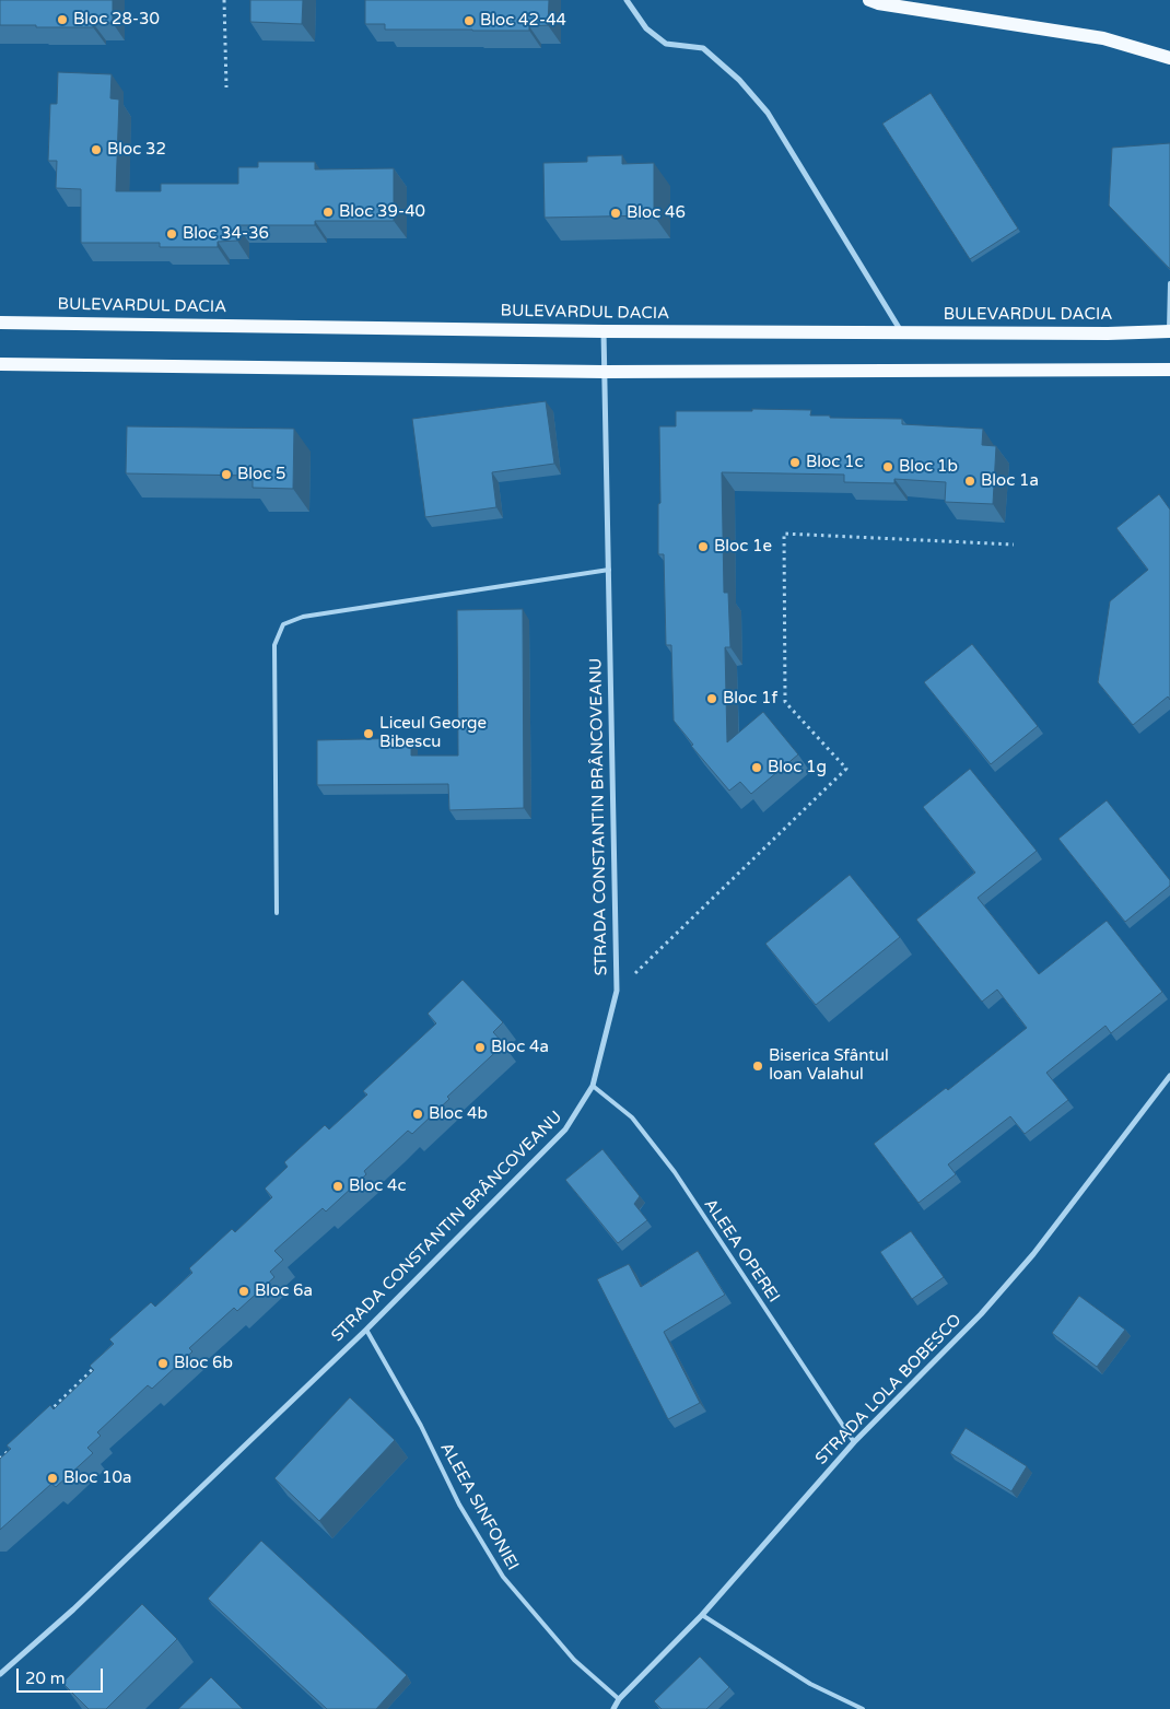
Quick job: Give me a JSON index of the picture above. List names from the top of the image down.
{
  "streets": {
    "main road": ["BULEVARDUL DACIA"],
    "street": ["STRADA CONSTANTIN BRÂNCOVEANU", "STRADA LOLA BOBESCO"],
    "lane": ["ALEEA OPEREI", "ALEEA SINFONIEI"]
  },
  "crossings": [
    ["BULEVARDUL DACIA", "STRADA CONSTANTIN BRÂNCOVEANU"],
    ["STRADA CONSTANTIN BRÂNCOVEANU", "ALEEA OPEREI"],
    ["STRADA CONSTANTIN BRÂNCOVEANU", "ALEEA SINFONIEI"],
    ["ALEEA OPEREI", "STRADA LOLA BOBESCO"],
    ["STRADA LOLA BOBESCO", "ALEEA SINFONIEI"]
  ],
  "places": [
    "Bloc 28-30",
    "Bloc 42-44",
    "Bloc 32",
    "Bloc 39-40",
    "Bloc 46",
    "Bloc 34-36",
    "Bloc 1c",
    "Bloc 1b",
    "Bloc 5",
    "Bloc 1a",
    "Bloc 1e",
    "Bloc 1f",
    "Liceul George Bibescu",
    "Bloc 1g",
    "Bloc 4a",
    "Biserica Sfântul Ioan Valahul",
    "Bloc 4b",
    "Bloc 4c",
    "Bloc 6a",
    "Bloc 6b",
    "Bloc 10a"
  ],
  "scale_bar": "20 m"
}
